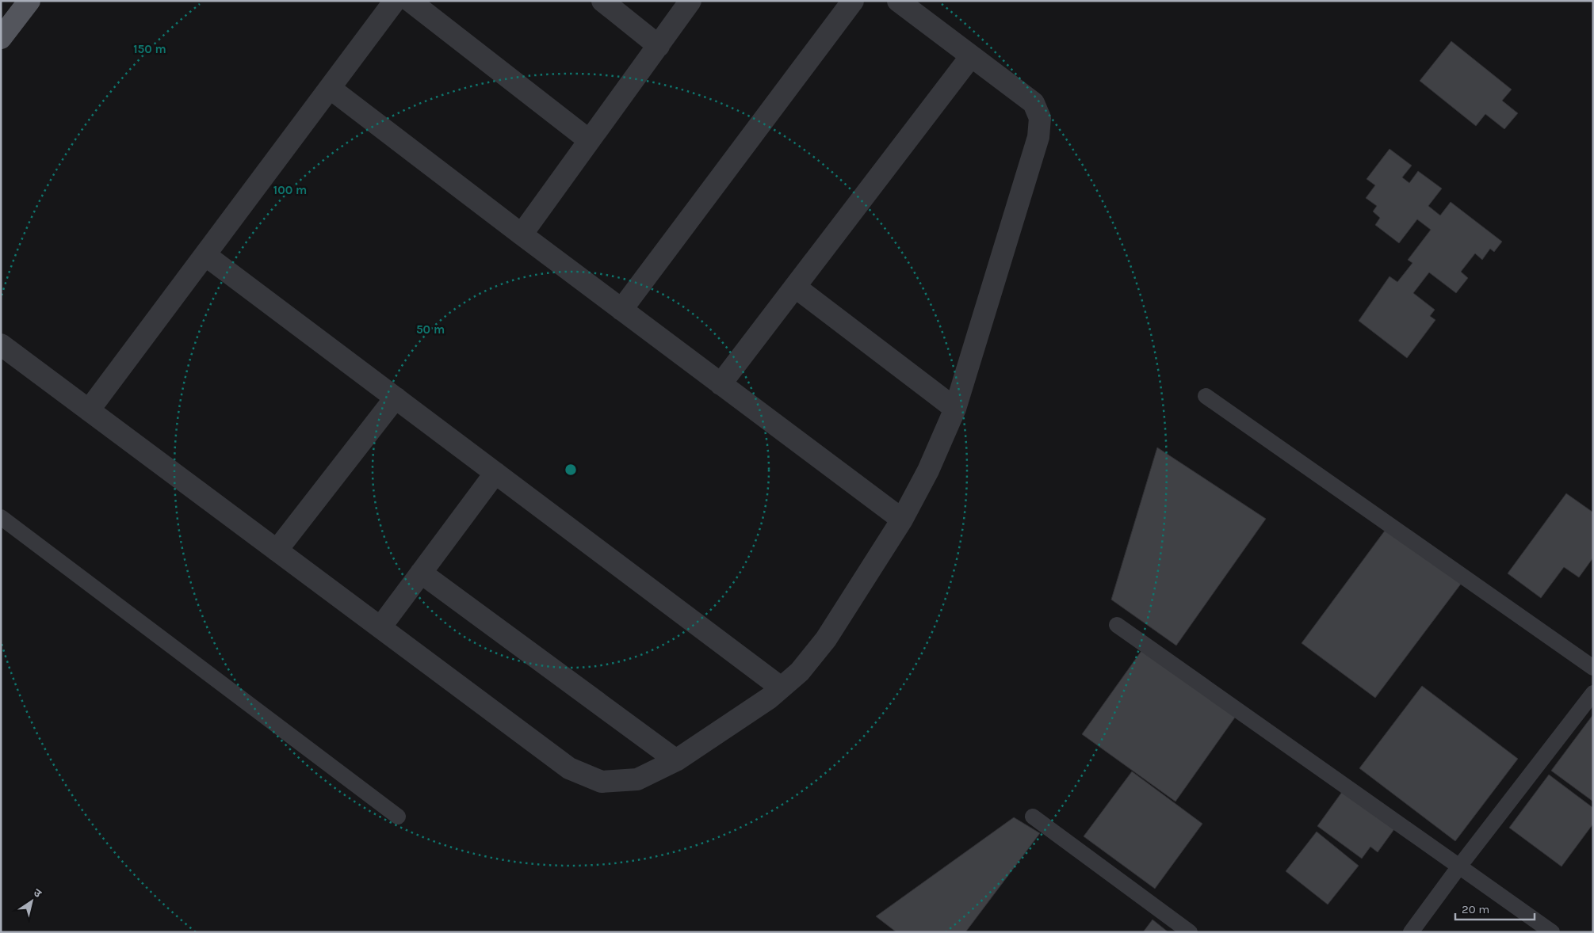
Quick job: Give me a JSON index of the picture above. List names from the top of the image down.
{
  "scale_bar": "20 m",
  "north": "top right",
  "rings": ["150 m", "100 m", "50 m"]
}
